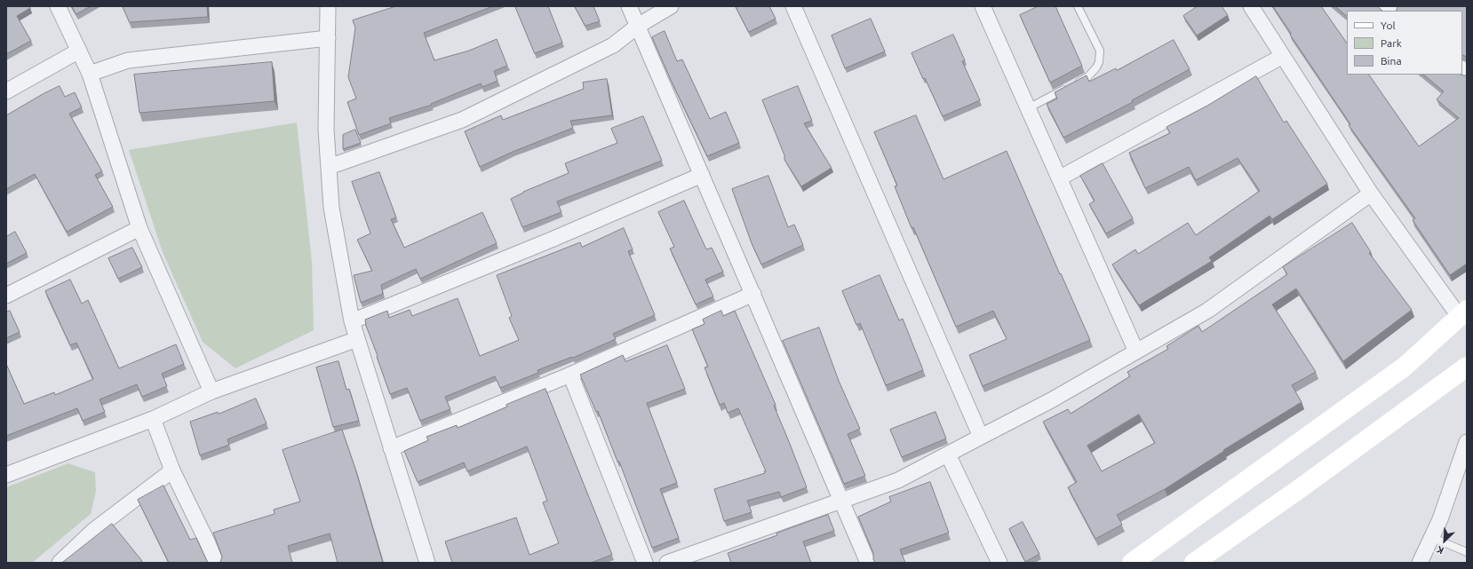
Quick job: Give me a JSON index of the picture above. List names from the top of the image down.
{
  "legend": ["Yol", "Park", "Bina"],
  "north": "bottom left"
}
